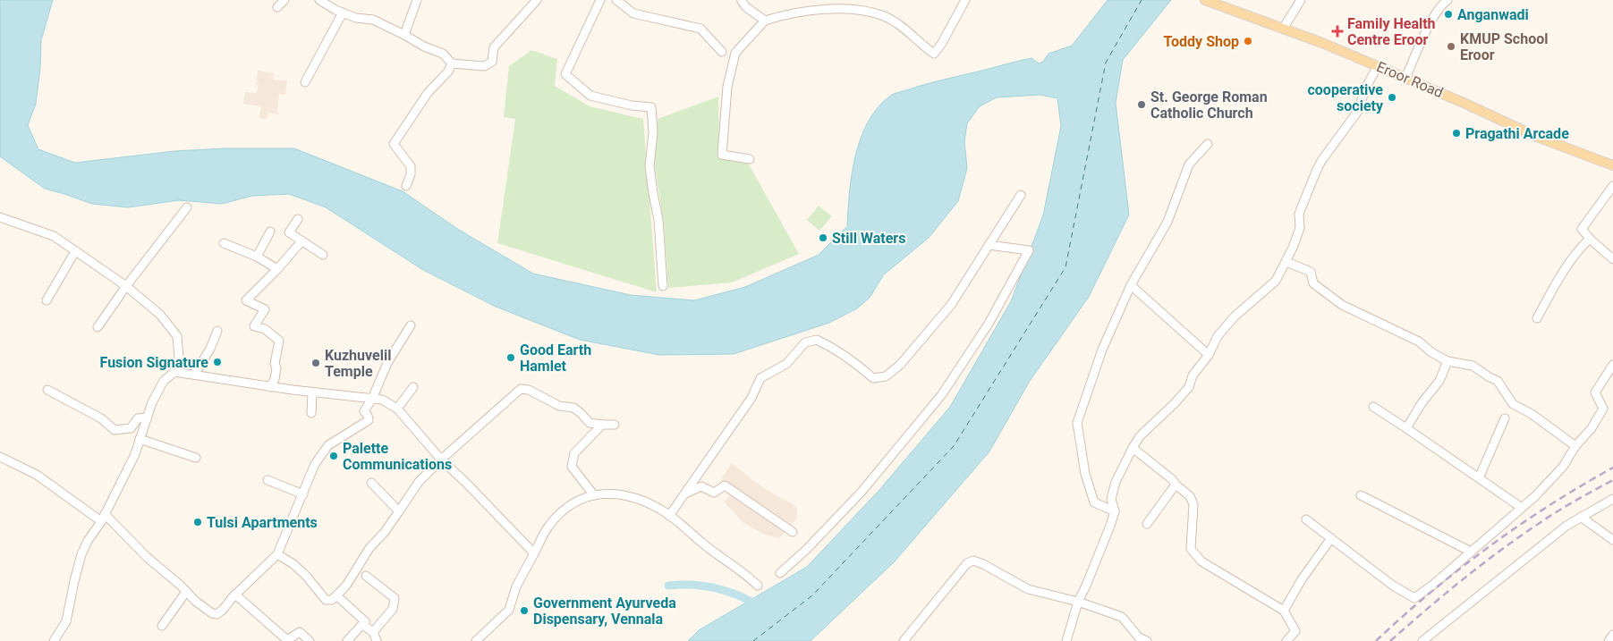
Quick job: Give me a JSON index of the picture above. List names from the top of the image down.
{
  "streets": {
    "main road": ["Eroor Road"]
  },
  "places": {
    "other": [
      "Anganwadi",
      "Toddy Shop",
      "KMUP School Eroor",
      "cooperative society",
      "St. George Roman Catholic Church",
      "Pragathi Arcade",
      "Still Waters",
      "Good Earth Hamlet",
      "Fusion Signature",
      "Kuzhuvelil Temple",
      "Palette Communications",
      "Tulsi Apartments",
      "Government Ayurveda Dispensary, Vennala"
    ],
    "health": ["Family Health Centre Eroor"]
  }
}
